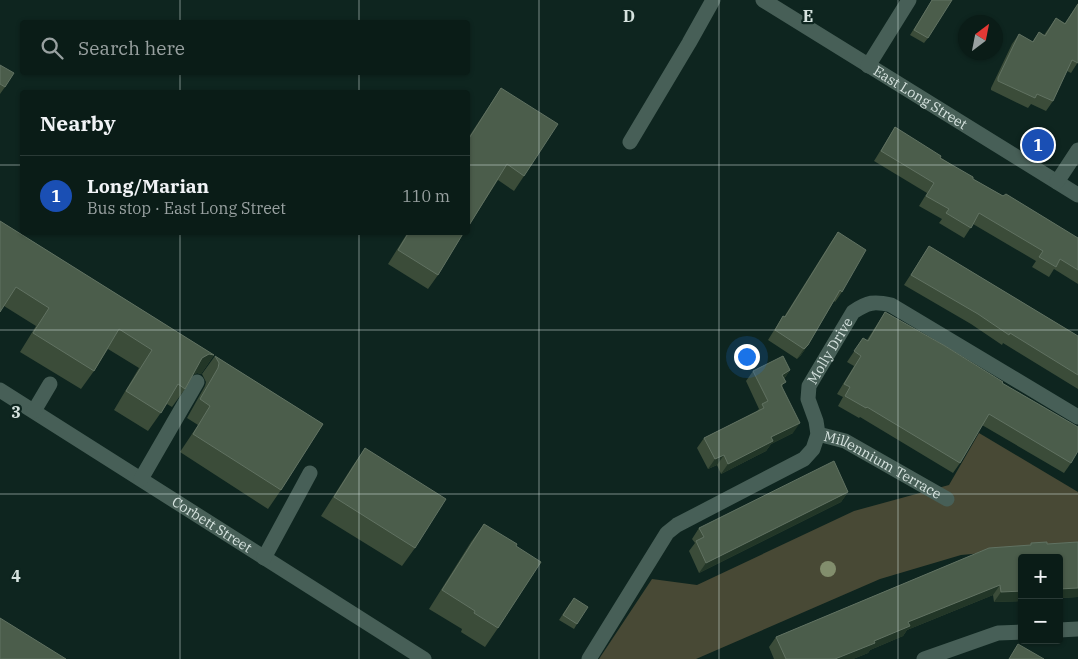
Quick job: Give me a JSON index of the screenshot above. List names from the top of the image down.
{
  "streets": {
    "street": [
      "East Long Street",
      "Molly Drive",
      "Millennium Terrace",
      "Corbett Street"
    ]
  },
  "crossings": [
    ["Molly Drive", "Millennium Terrace"]
  ],
  "north": "top right",
  "page": {
    "search": "Search here",
    "heading": "Nearby",
    "pins": "1",
    "list": [
      {
        "mark": "1",
        "name": "Long/Marian",
        "note": "Bus stop · East Long Street",
        "value": "110 m"
      }
    ],
    "map_buttons": ["+", "−"]
  },
  "grid": {
    "columns": ["D", "E"],
    "rows": ["3", "4"]
  }
}
